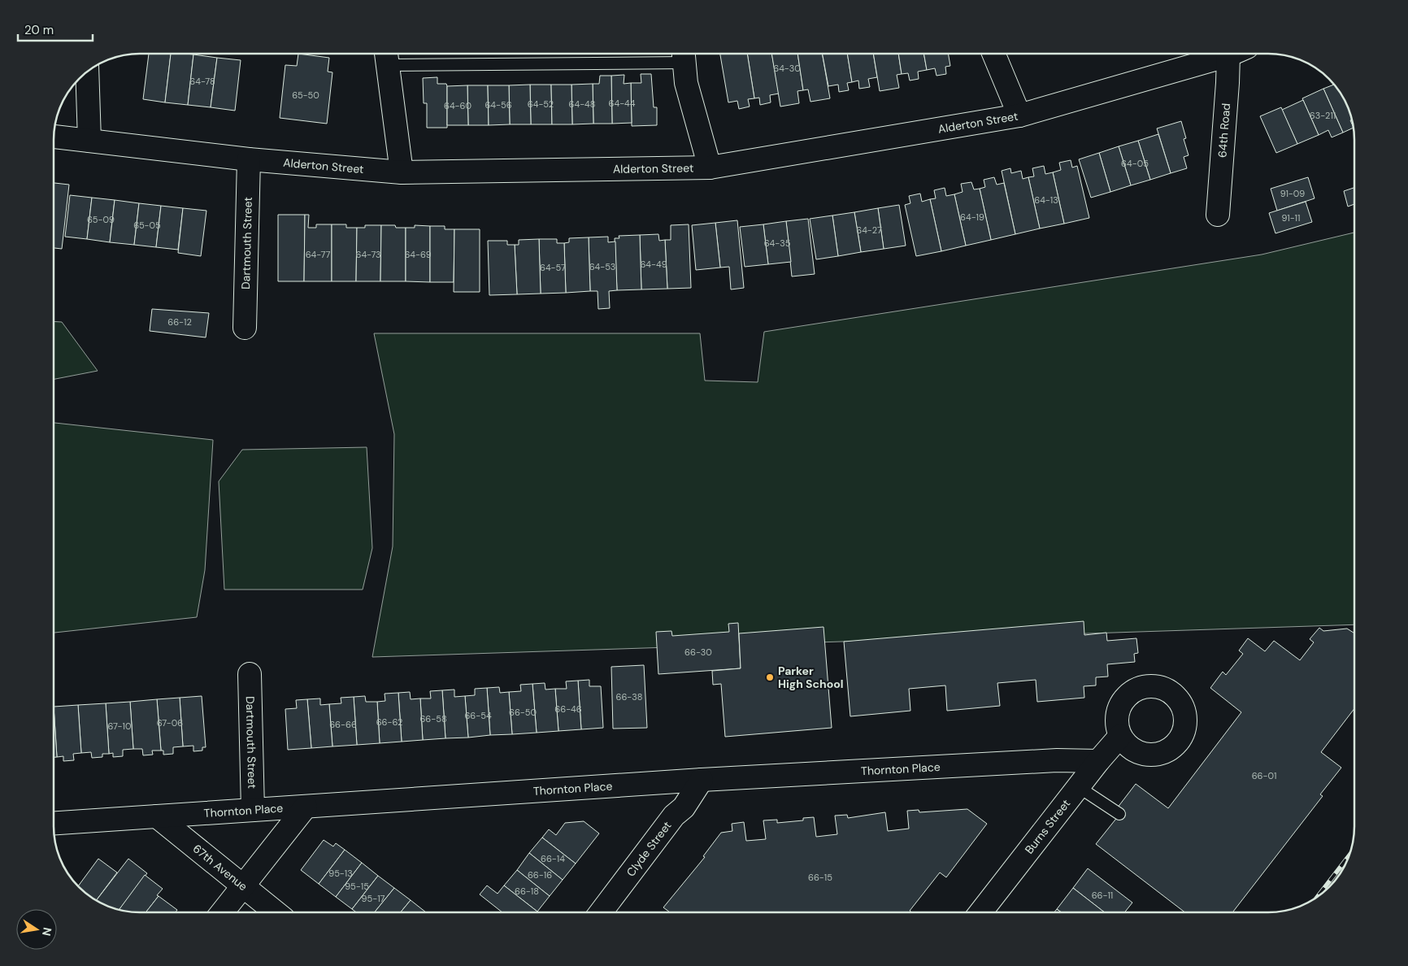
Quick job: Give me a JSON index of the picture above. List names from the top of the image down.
{
  "streets": {
    "street": [
      "Alderton Street",
      "64th Road",
      "Dartmouth Street",
      "Thornton Place",
      "Burns Street",
      "Clyde Street",
      "67th Avenue"
    ]
  },
  "crossings": [
    ["Alderton Street", "Dartmouth Street"],
    ["Dartmouth Street", "Thornton Place"],
    ["Thornton Place", "Burns Street"],
    ["Thornton Place", "Clyde Street"],
    ["Thornton Place", "67th Avenue"]
  ],
  "places": ["Parker High School"],
  "house_numbers": [
    "64-30",
    "64-78",
    "65-50",
    "64-44",
    "64-52",
    "64-48",
    "64-56",
    "64-60",
    "63-211",
    "64-05",
    "91-09",
    "64-13",
    "64-19",
    "91-11",
    "65-09",
    "65-05",
    "64-27",
    "64-35",
    "64-77",
    "64-73",
    "64-69",
    "64-49",
    "64-53",
    "64-57",
    "66-12",
    "66-30",
    "66-38",
    "66-46",
    "66-50",
    "66-54",
    "66-58",
    "66-62",
    "67-06",
    "66-66",
    "67-10",
    "66-01",
    "66-14",
    "95-13",
    "66-16",
    "66-15",
    "95-15",
    "66-18",
    "66-11",
    "95-17"
  ],
  "scale_bar": "20 m",
  "north": "right"
}
